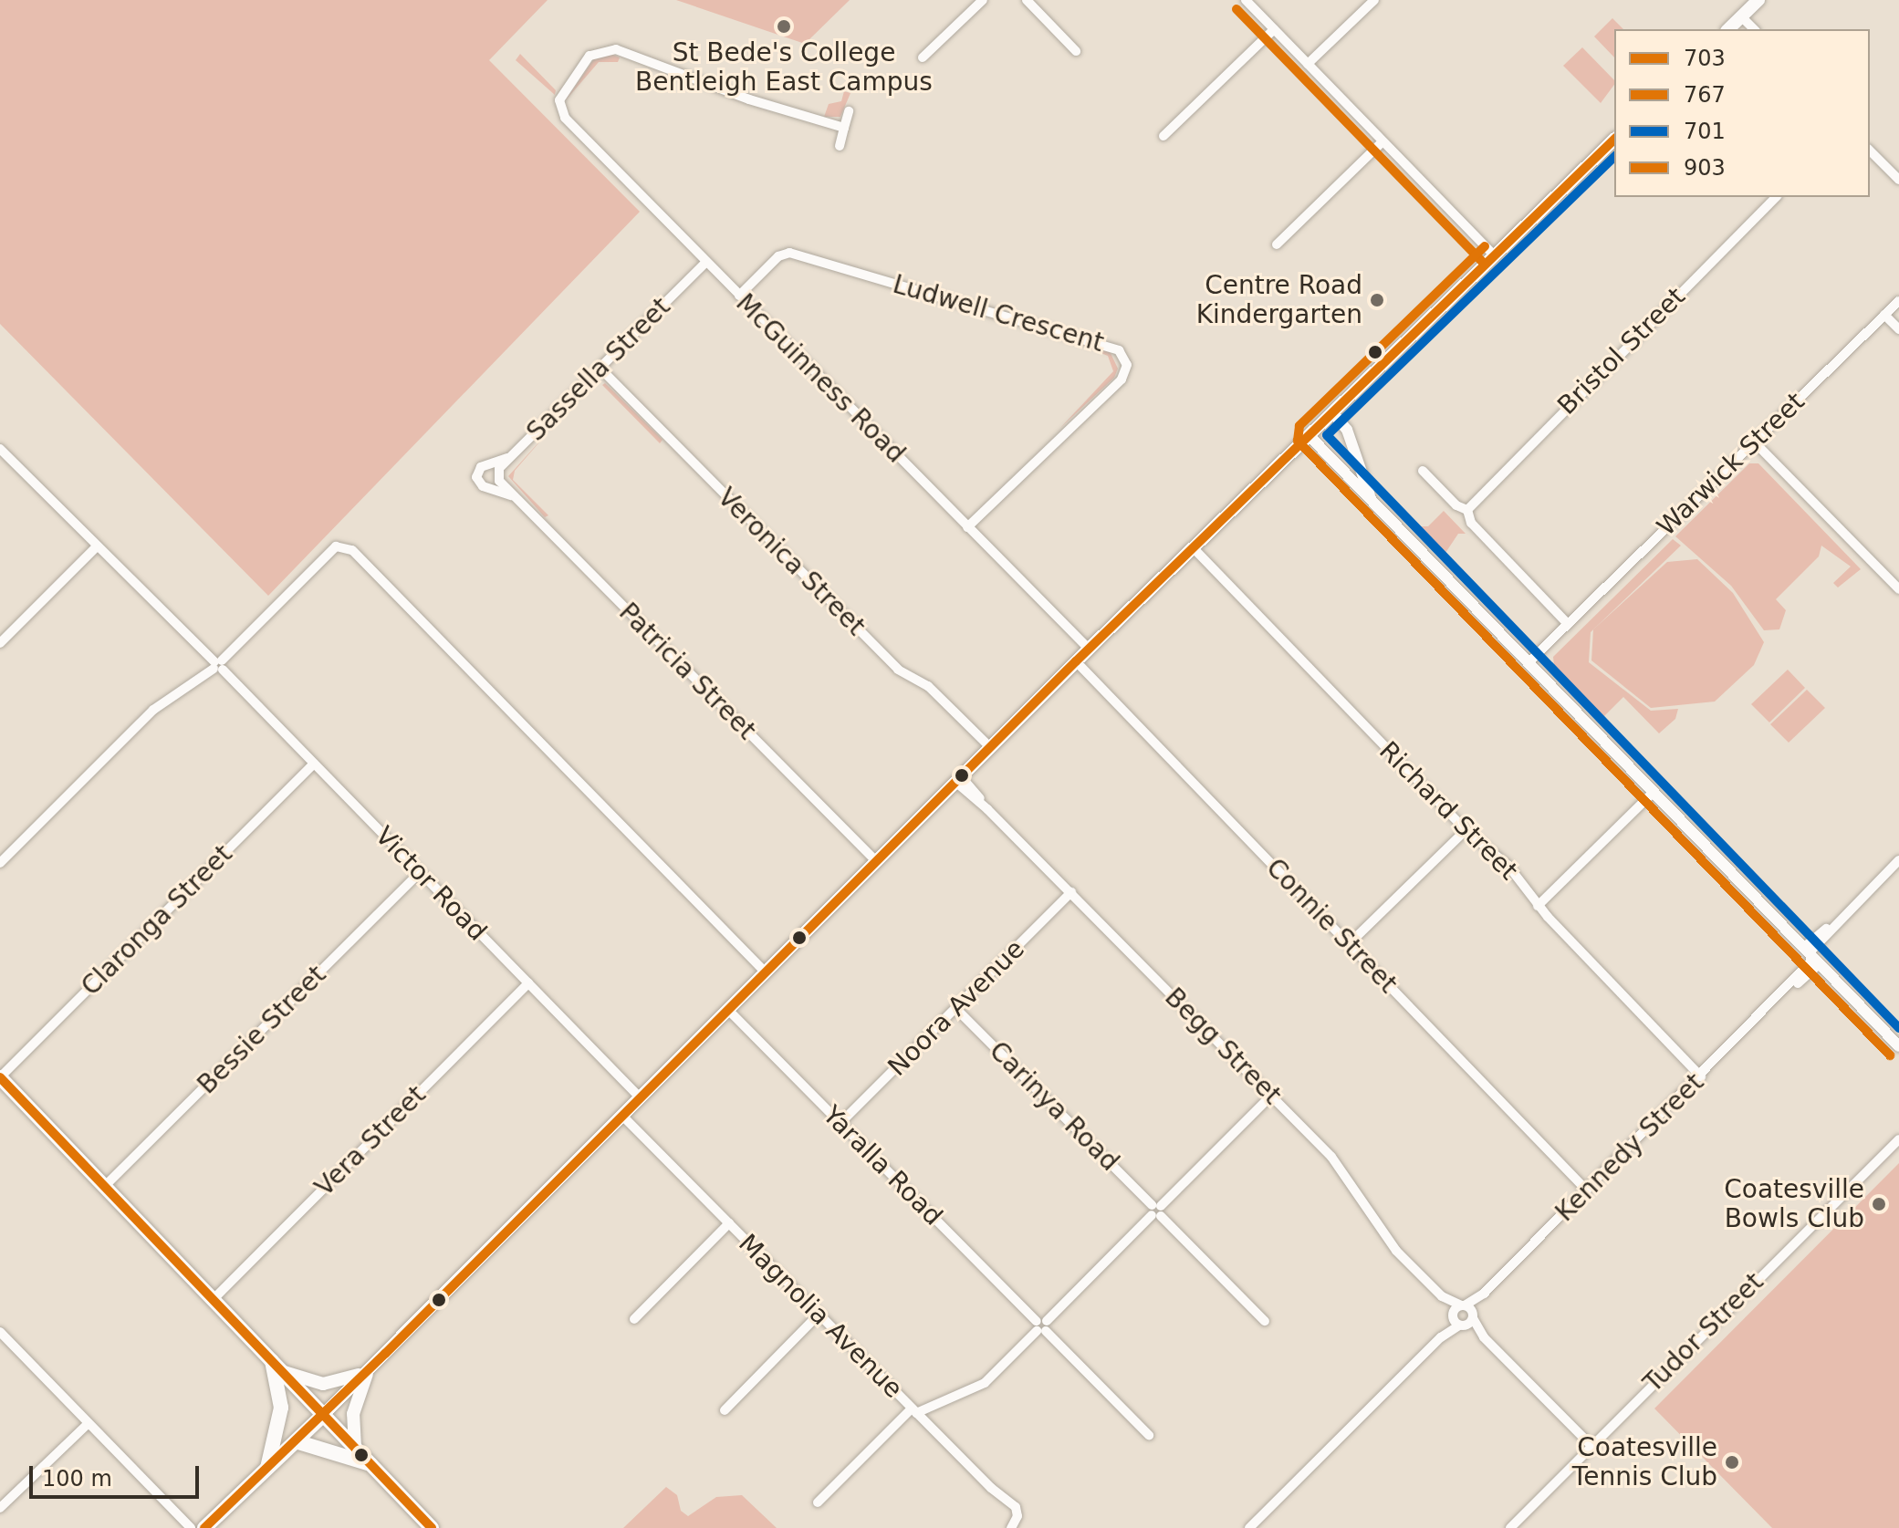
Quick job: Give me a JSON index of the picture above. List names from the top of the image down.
{
  "streets": {
    "street": [
      "Ludwell Crescent",
      "Bristol Street",
      "Sassella Street",
      "McGuinness Road",
      "Warwick Street",
      "Veronica Street",
      "Patricia Street",
      "Richard Street",
      "Victor Road",
      "Claronga Street",
      "Connie Street",
      "Noora Avenue",
      "Bessie Street",
      "Begg Street",
      "Carinya Road",
      "Vera Street",
      "Kennedy Street",
      "Yaralla Road",
      "Magnolia Avenue",
      "Tudor Street"
    ]
  },
  "crossings": [
    ["Ludwell Crescent", "McGuinness Road"],
    ["Sassella Street", "McGuinness Road"],
    ["Sassella Street", "Veronica Street"],
    ["Sassella Street", "Patricia Street"],
    ["Richard Street", "Kennedy Street"],
    ["Victor Road", "Claronga Street"],
    ["Victor Road", "Bessie Street"],
    ["Victor Road", "Vera Street"],
    ["Connie Street", "Kennedy Street"],
    ["Noora Avenue", "Begg Street"],
    ["Noora Avenue", "Carinya Road"],
    ["Noora Avenue", "Yaralla Road"],
    ["Begg Street", "Kennedy Street"]
  ],
  "places": [
    "St Bede's College Bentleigh East Campus",
    "Centre Road Kindergarten",
    "Coatesville Bowls Club",
    "Coatesville Tennis Club"
  ],
  "lines": [
    "transit line 767",
    "transit line 703",
    "transit line 701",
    "transit line 903"
  ],
  "legend": [
    "703",
    "767",
    "701",
    "903"
  ],
  "scale_bar": "100 m"
}
